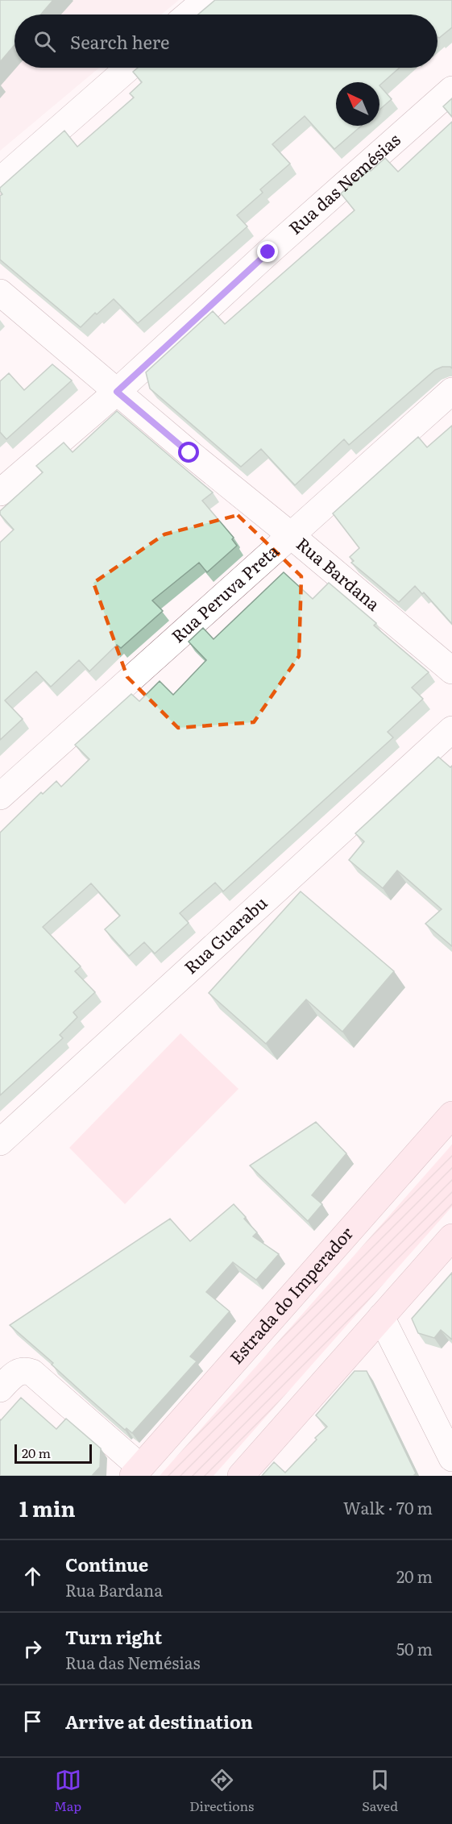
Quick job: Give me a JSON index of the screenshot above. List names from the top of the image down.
{
  "streets": {
    "main road": ["Estrada do Imperador"],
    "street": [
      "Rua das Nemésias",
      "Rua Bardana",
      "Rua Peruva Preta",
      "Rua Guarabu"
    ]
  },
  "crossings": [
    ["Rua das Nemésias", "Rua Bardana"],
    ["Rua Bardana", "Rua Peruva Preta"]
  ],
  "scale_bar": "20 m",
  "north": "top left",
  "page": {
    "search": "Search here",
    "scale": "20 m",
    "heading": ["1 min", "Walk · 70 m"],
    "list": [
      ["Continue", "Rua Bardana", "20 m"],
      ["Turn right", "Rua das Nemésias", "50 m"],
      "Arrive at destination"
    ],
    "nav": ["Map", "Directions", "Saved"]
  }
}
